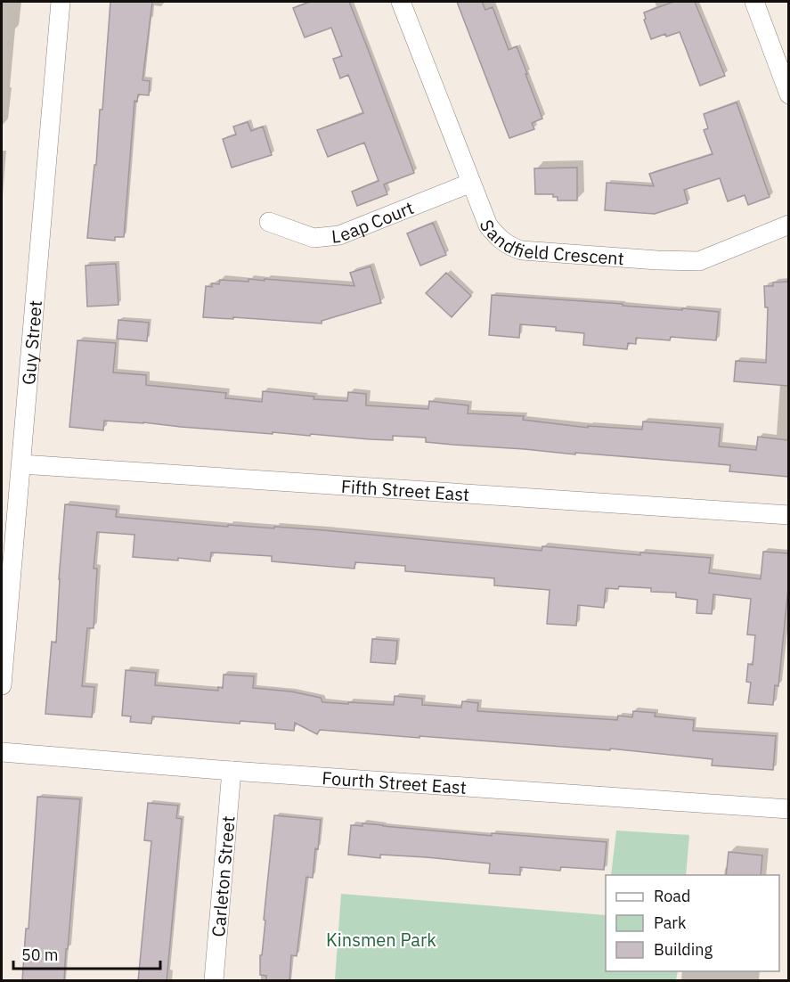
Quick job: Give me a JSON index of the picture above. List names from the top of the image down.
{
  "streets": {
    "street": [
      "Leap Court",
      "Sandfield Crescent",
      "Guy Street",
      "Fifth Street East",
      "Fourth Street East",
      "Carleton Street"
    ]
  },
  "crossings": [
    ["Leap Court", "Sandfield Crescent"],
    ["Guy Street", "Fifth Street East"],
    ["Fourth Street East", "Carleton Street"]
  ],
  "parks": ["Kinsmen Park"],
  "legend": ["Road", "Park", "Building"],
  "scale_bar": "50 m"
}
